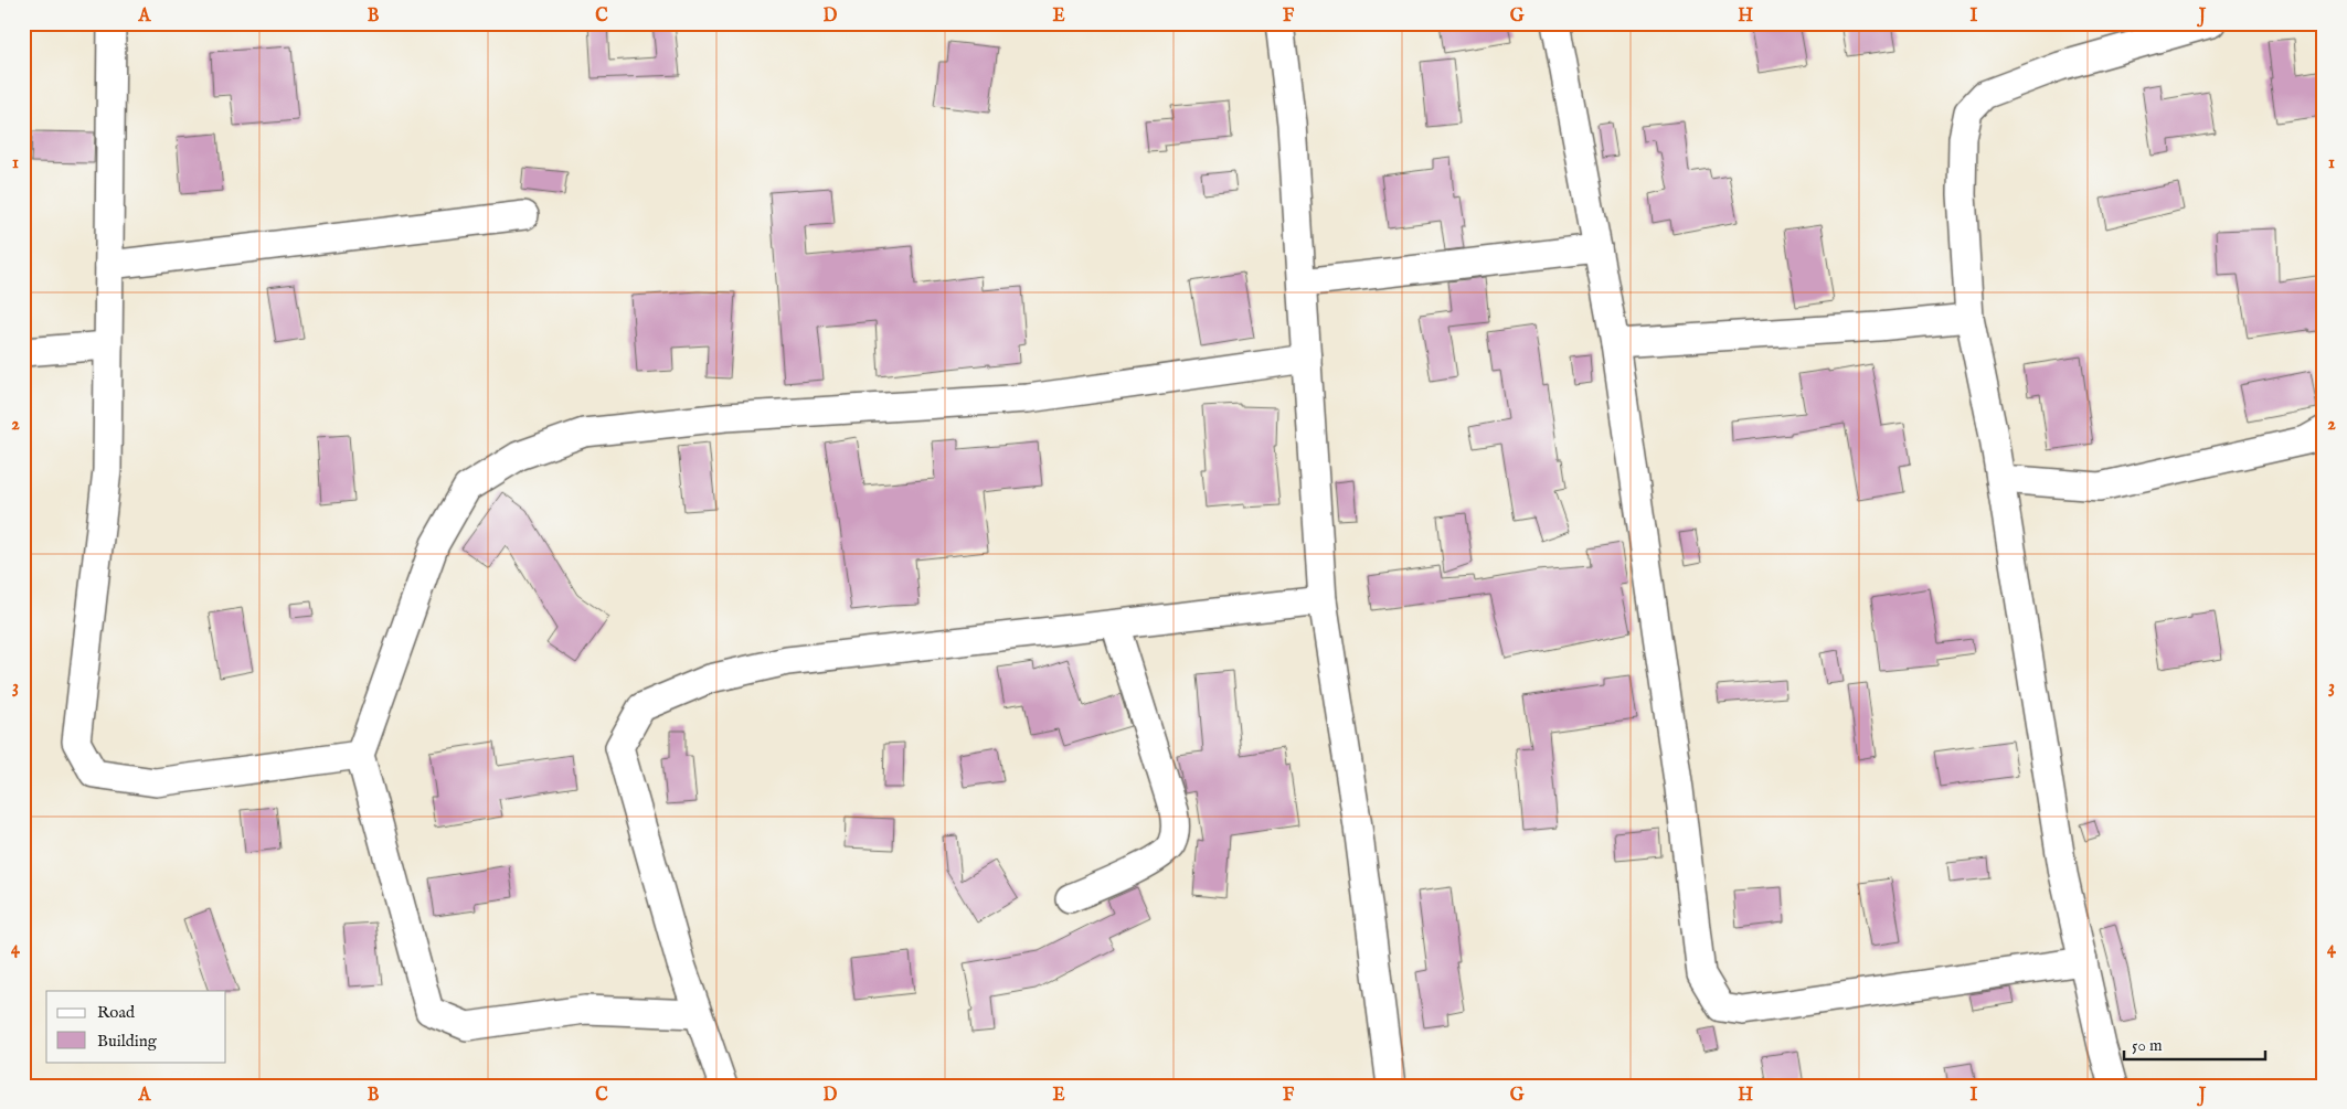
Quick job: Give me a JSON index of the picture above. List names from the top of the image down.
{
  "legend": ["Road", "Building"],
  "scale_bar": "50 m",
  "grid": {
    "columns": [
      "A",
      "B",
      "C",
      "D",
      "E",
      "F",
      "G",
      "H",
      "I",
      "J"
    ],
    "rows": [
      "1",
      "2",
      "3",
      "4"
    ]
  }
}
